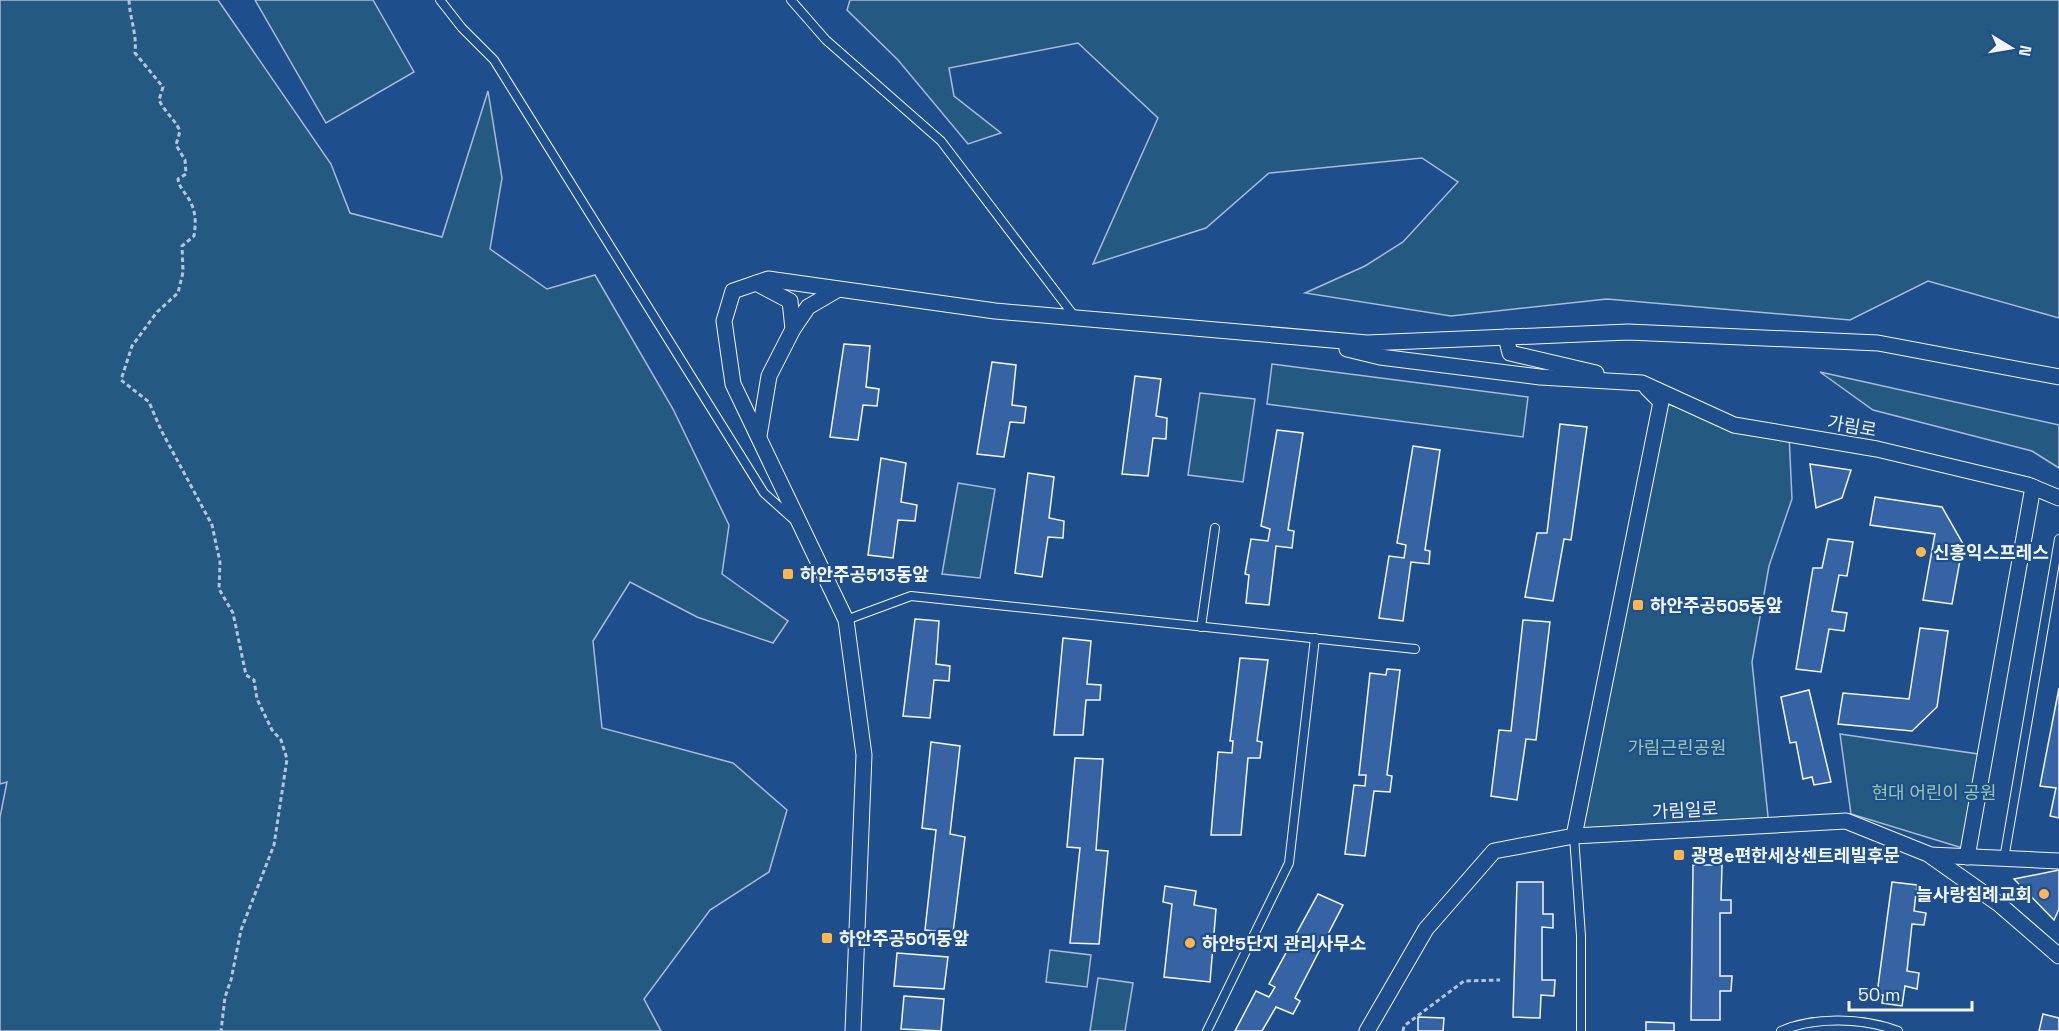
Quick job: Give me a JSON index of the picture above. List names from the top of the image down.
{
  "streets": {
    "street": ["가림로", "가림일로"]
  },
  "parks": ["가림근린공원", "현대 어린이 공원"],
  "places": {
    "other": ["신흥익스프레스", "늘사랑침례교회", "하안5단지 관리사무소"],
    "transit": [
      "하안주공513동앞",
      "하안주공505동앞",
      "광명e편한세상센트레빌후문",
      "하안주공501동앞"
    ]
  },
  "scale_bar": "50 m",
  "north": "right"
}
